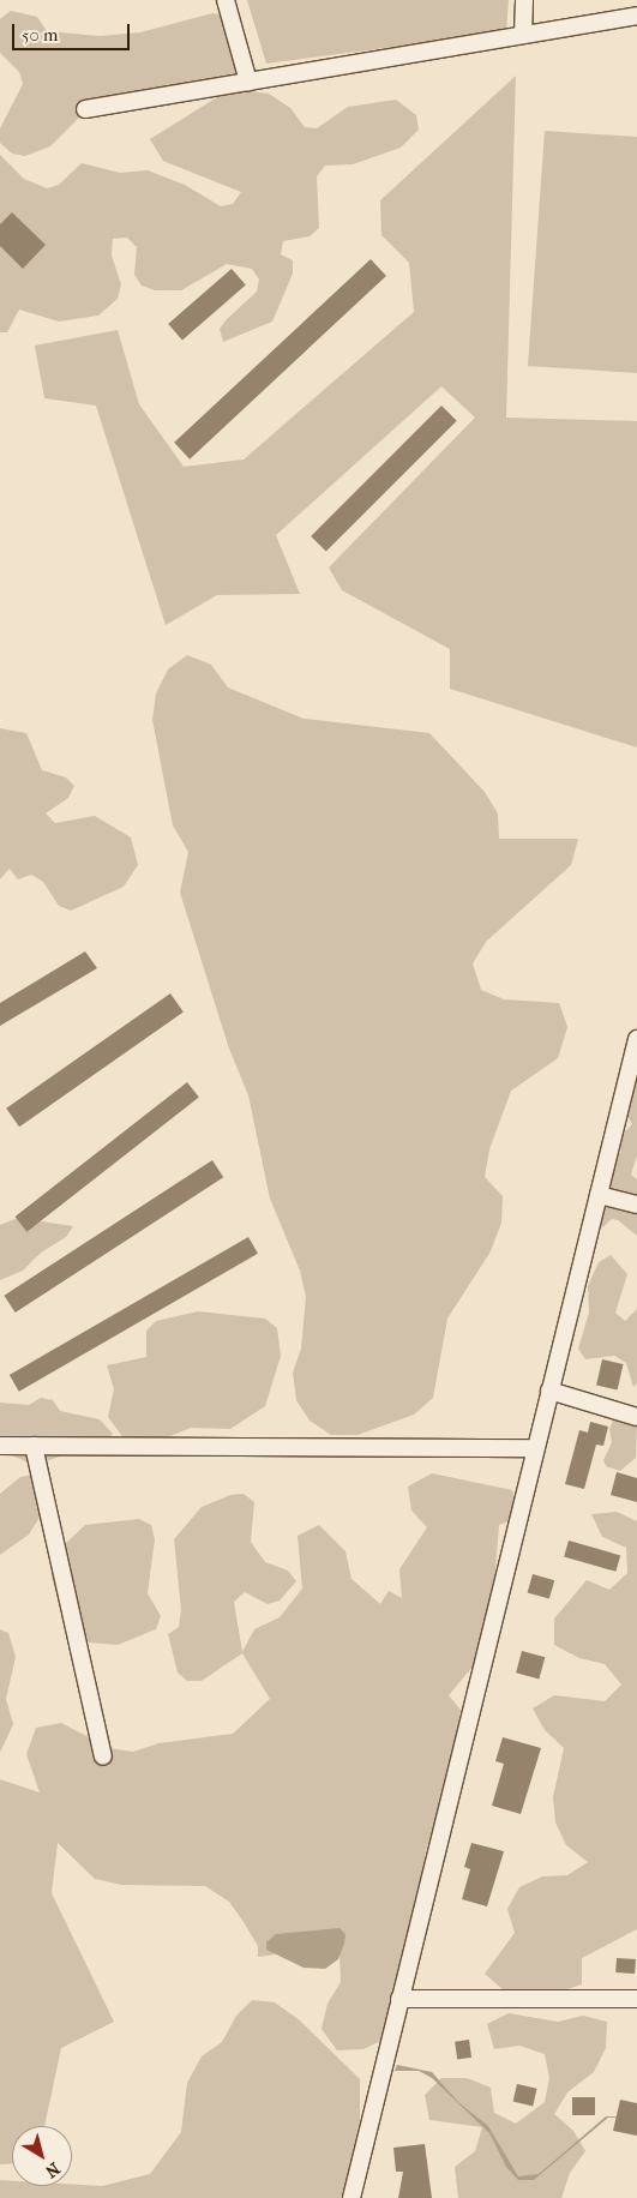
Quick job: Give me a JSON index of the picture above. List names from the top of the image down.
{
  "scale_bar": "50 m",
  "north": "bottom right"
}
